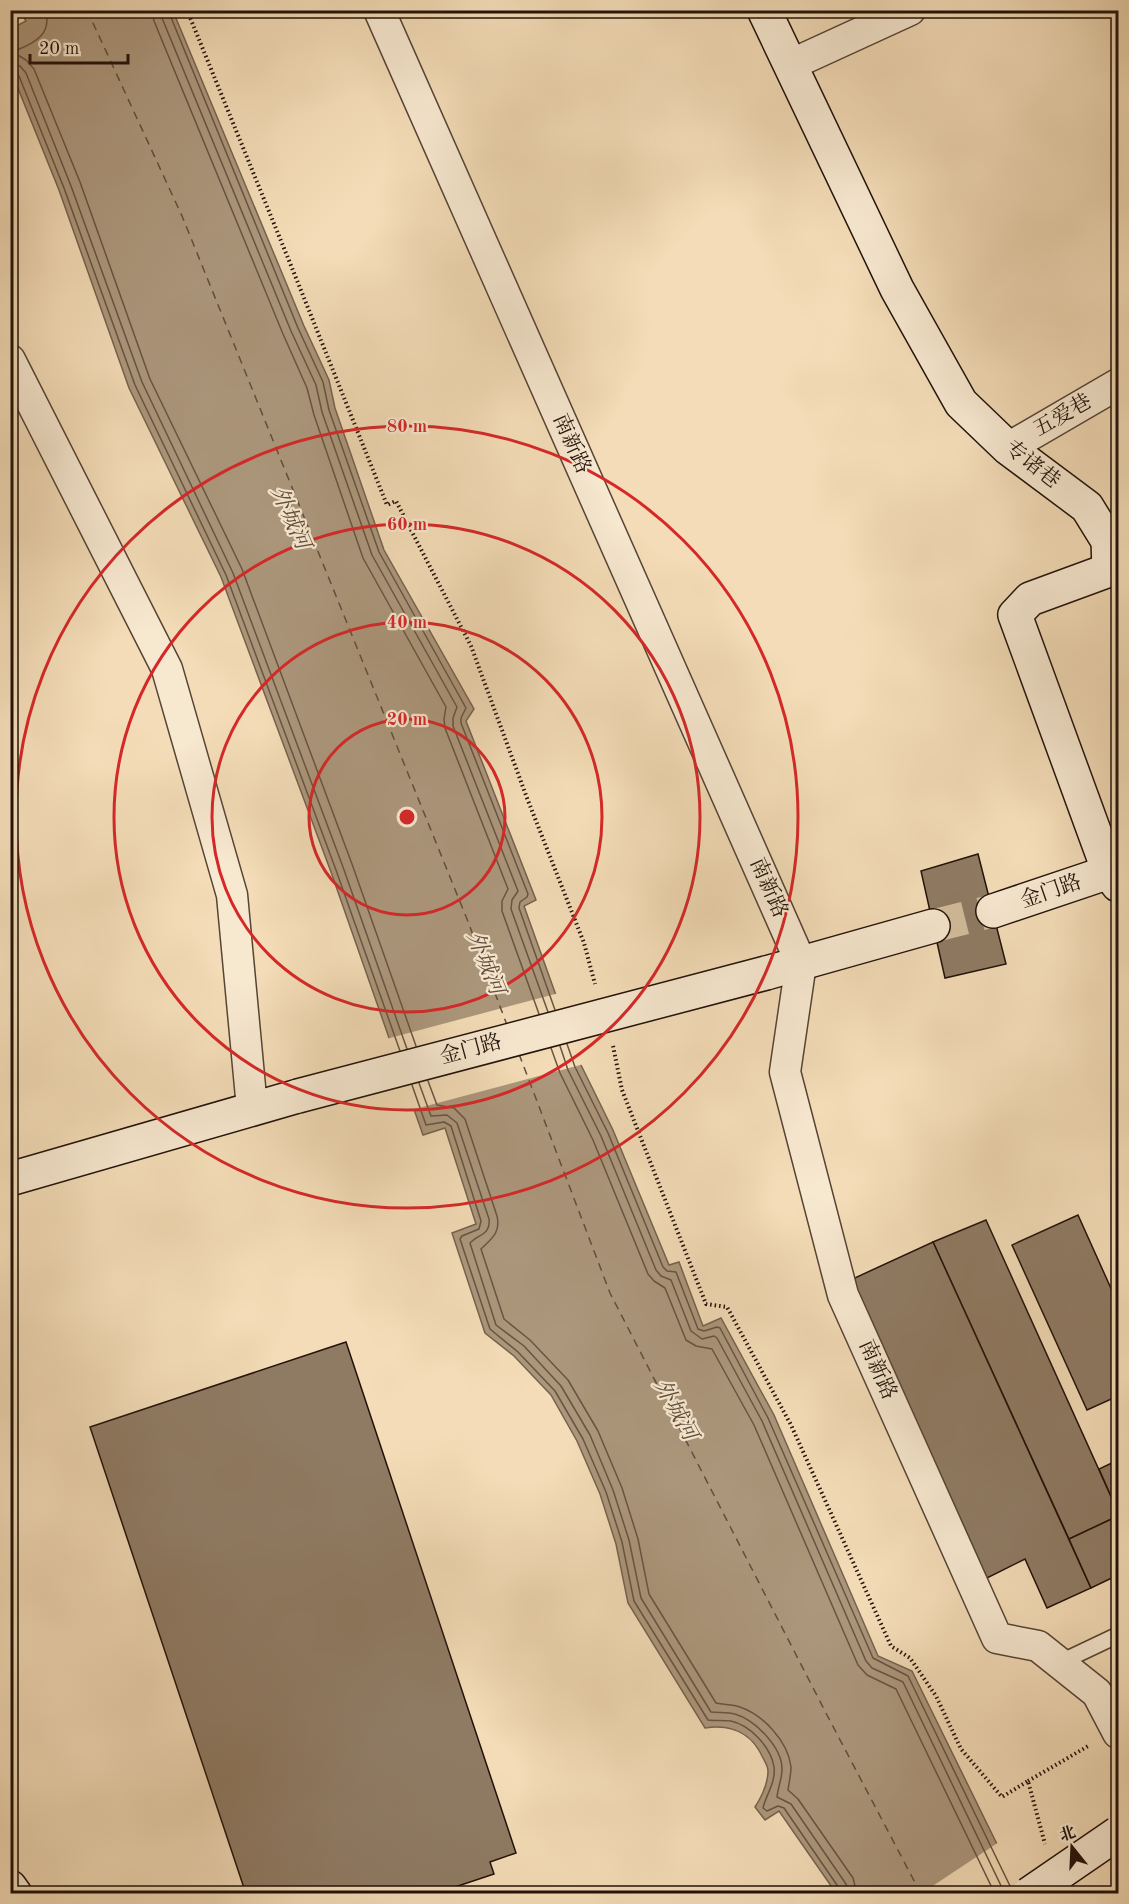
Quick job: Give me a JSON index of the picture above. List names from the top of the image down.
{
  "streets": {
    "street": [
      "五爱巷",
      "南新路",
      "专诸巷",
      "金门路"
    ]
  },
  "crossings": [
    ["五爱巷", "专诸巷"],
    ["南新路", "金门路"],
    ["专诸巷", "金门路"]
  ],
  "water": ["外城河"],
  "scale_bar": "20 m",
  "north": "top",
  "rings": [
    "80 m",
    "60 m",
    "40 m",
    "20 m"
  ]
}
